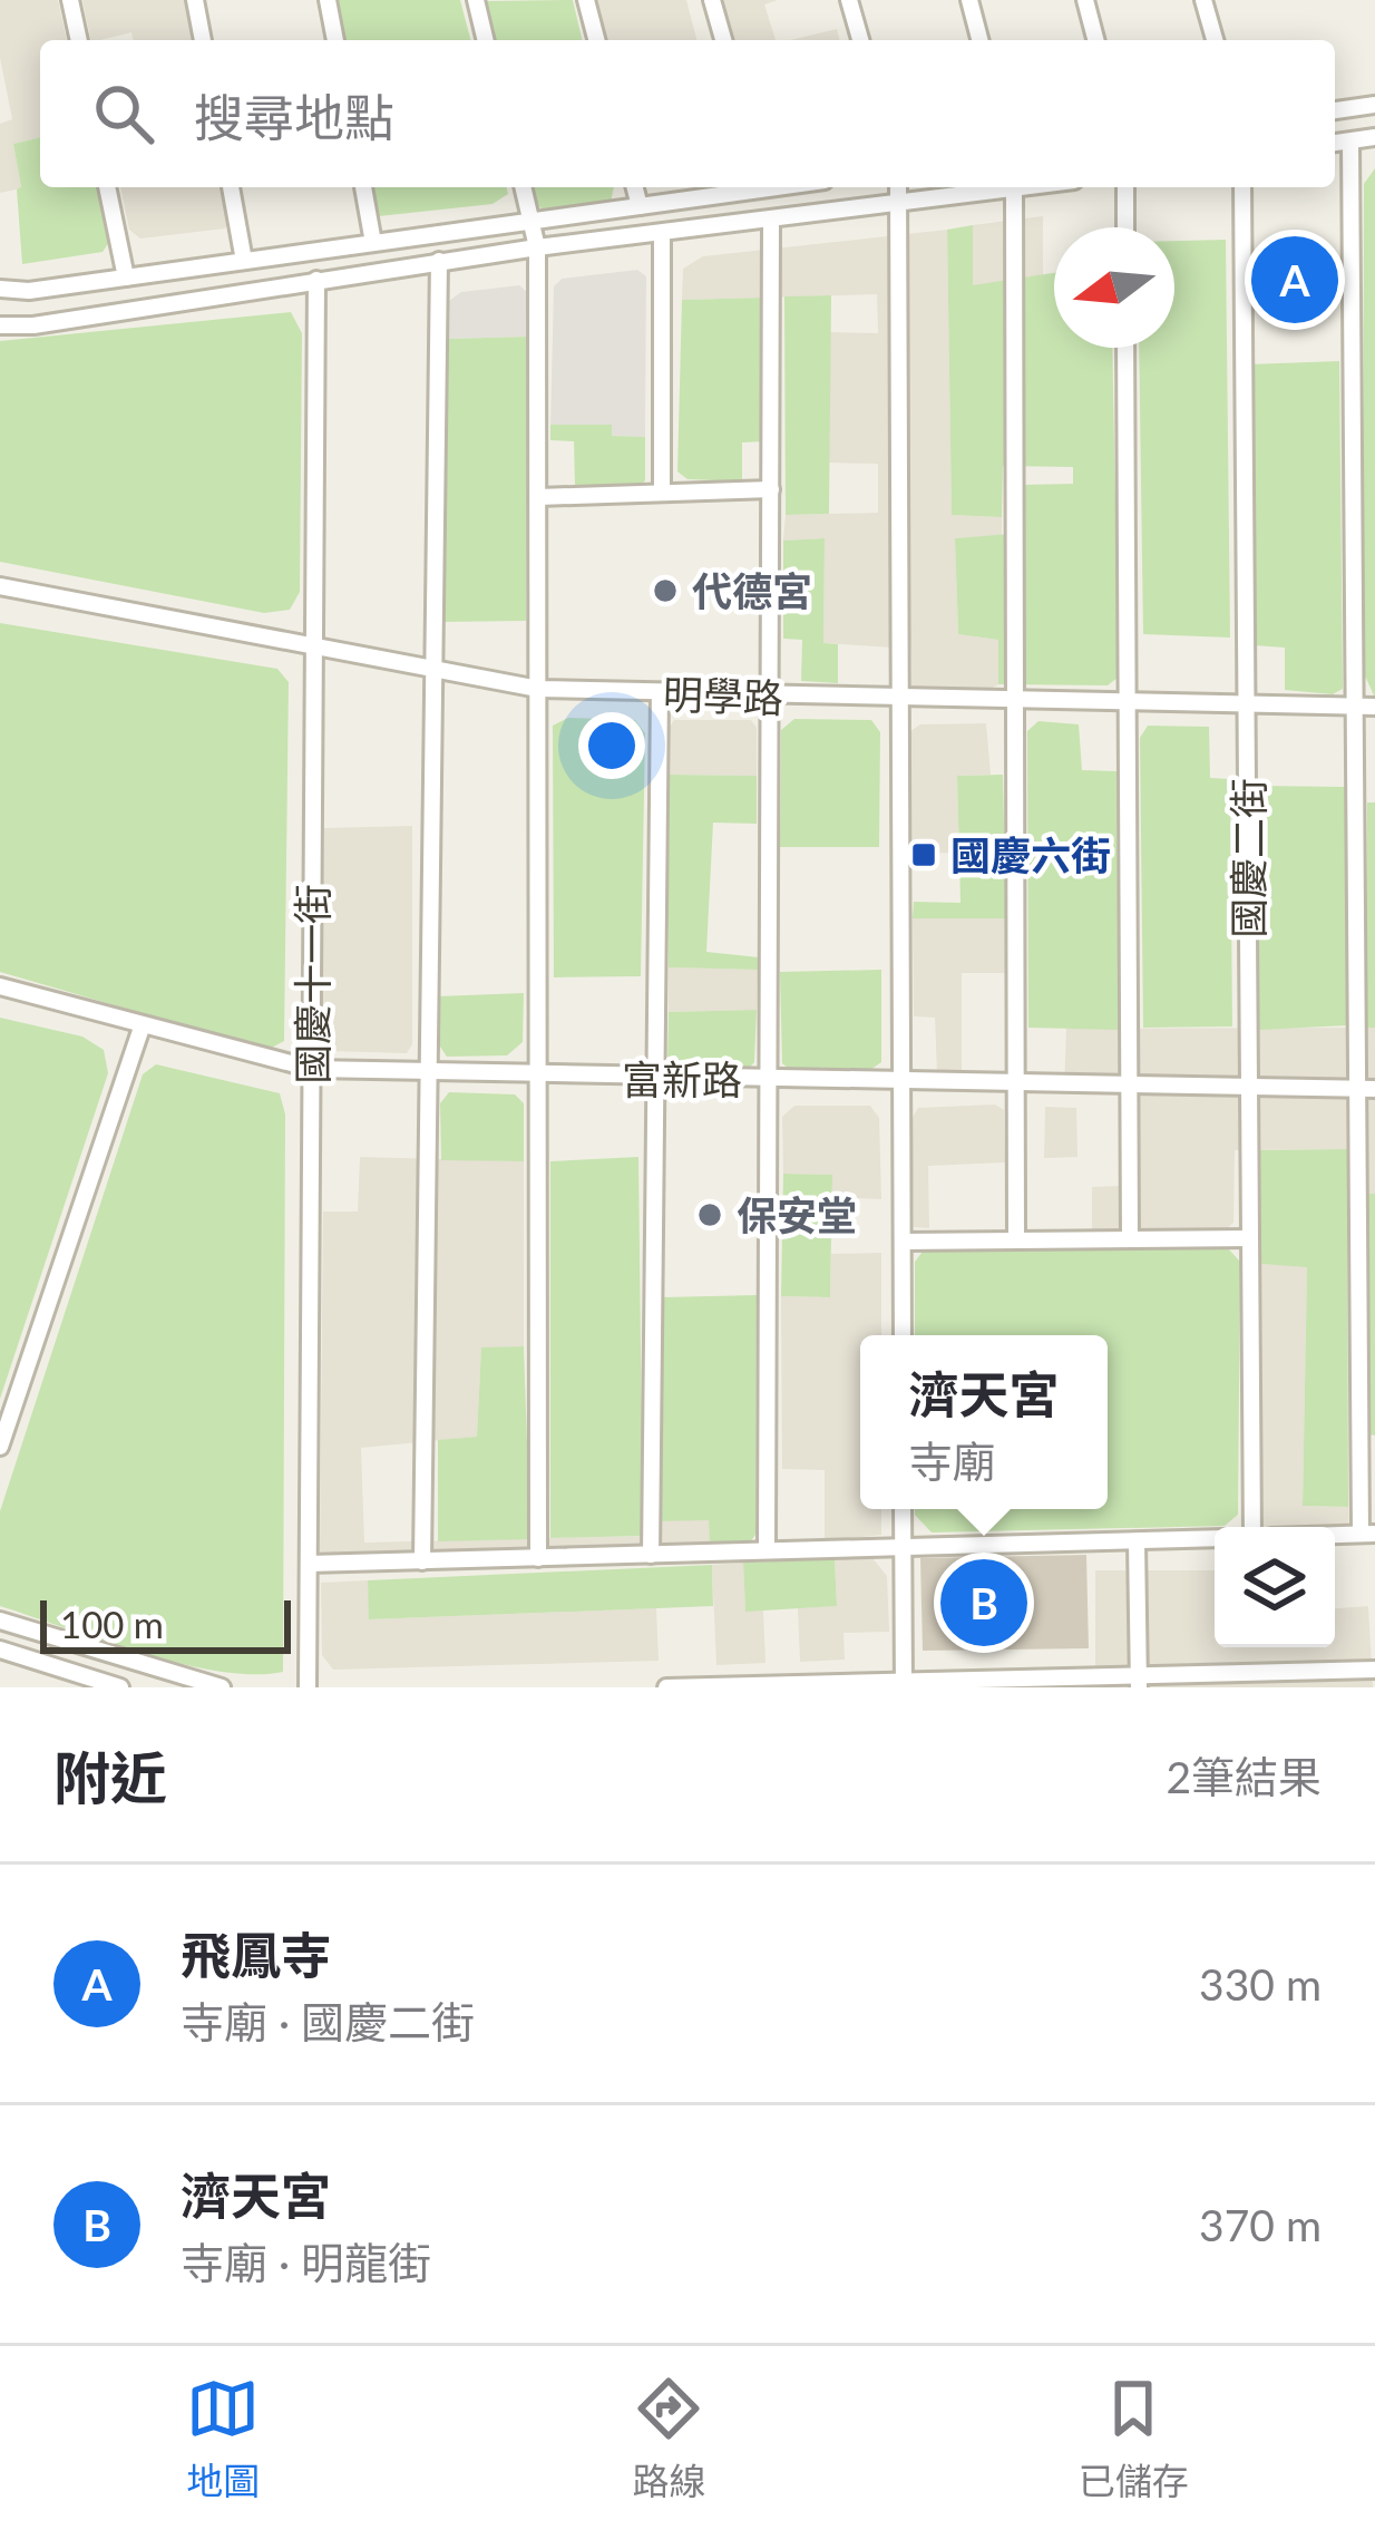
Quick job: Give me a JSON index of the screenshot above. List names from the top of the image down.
{
  "streets": {
    "street": [
      "明學路",
      "國慶二街",
      "國慶十一街",
      "富新路"
    ]
  },
  "crossings": [
    ["明學路", "國慶二街"],
    ["明學路", "國慶十一街"],
    ["國慶二街", "富新路"],
    ["國慶十一街", "富新路"]
  ],
  "places": {
    "other": ["代德宮", "保安堂"],
    "transit": ["國慶六街"]
  },
  "scale_bar": "100 m",
  "north": "left",
  "page": {
    "search": "搜尋地點",
    "pins": ["A", "B"],
    "popup": ["濟天宮", "寺廟"],
    "scale": "100 m",
    "heading": ["附近", "2筆結果"],
    "list": [
      {
        "mark": "A",
        "name": "飛鳳寺",
        "note": "寺廟 · 國慶二街",
        "value": "330 m"
      },
      {
        "mark": "B",
        "name": "濟天宮",
        "note": "寺廟 · 明龍街",
        "value": "370 m"
      }
    ],
    "nav": ["地圖", "路線", "已儲存"]
  }
}
